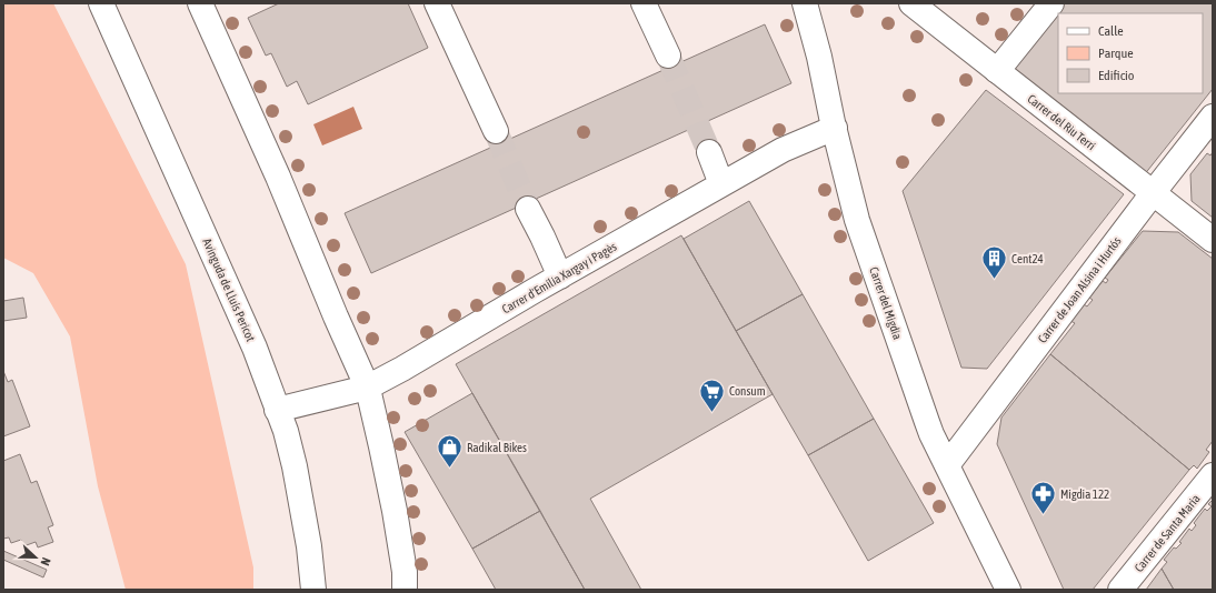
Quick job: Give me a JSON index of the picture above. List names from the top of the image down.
{
  "streets": {
    "street": [
      "Carrer del Riu Terri",
      "Carrer d'Emília Xargay i Pagès",
      "Avinguda de Lluís Pericot",
      "Carrer de Joan Alsina i Hurtós",
      "Carrer del Migdia",
      "Carrer de Santa Maria"
    ]
  },
  "crossings": [
    ["Carrer del Riu Terri", "Carrer de Joan Alsina i Hurtós"],
    ["Carrer d'Emília Xargay i Pagès", "Avinguda de Lluís Pericot"],
    ["Carrer d'Emília Xargay i Pagès", "Carrer del Migdia"],
    ["Carrer de Joan Alsina i Hurtós", "Carrer del Migdia"]
  ],
  "places": {
    "building": ["Cent24"],
    "supermarket": ["Consum"],
    "shop": ["Radikal Bikes"],
    "pharmacy": ["Migdia 122"]
  },
  "legend": ["Calle", "Parque", "Edificio"],
  "north": "right"
}
